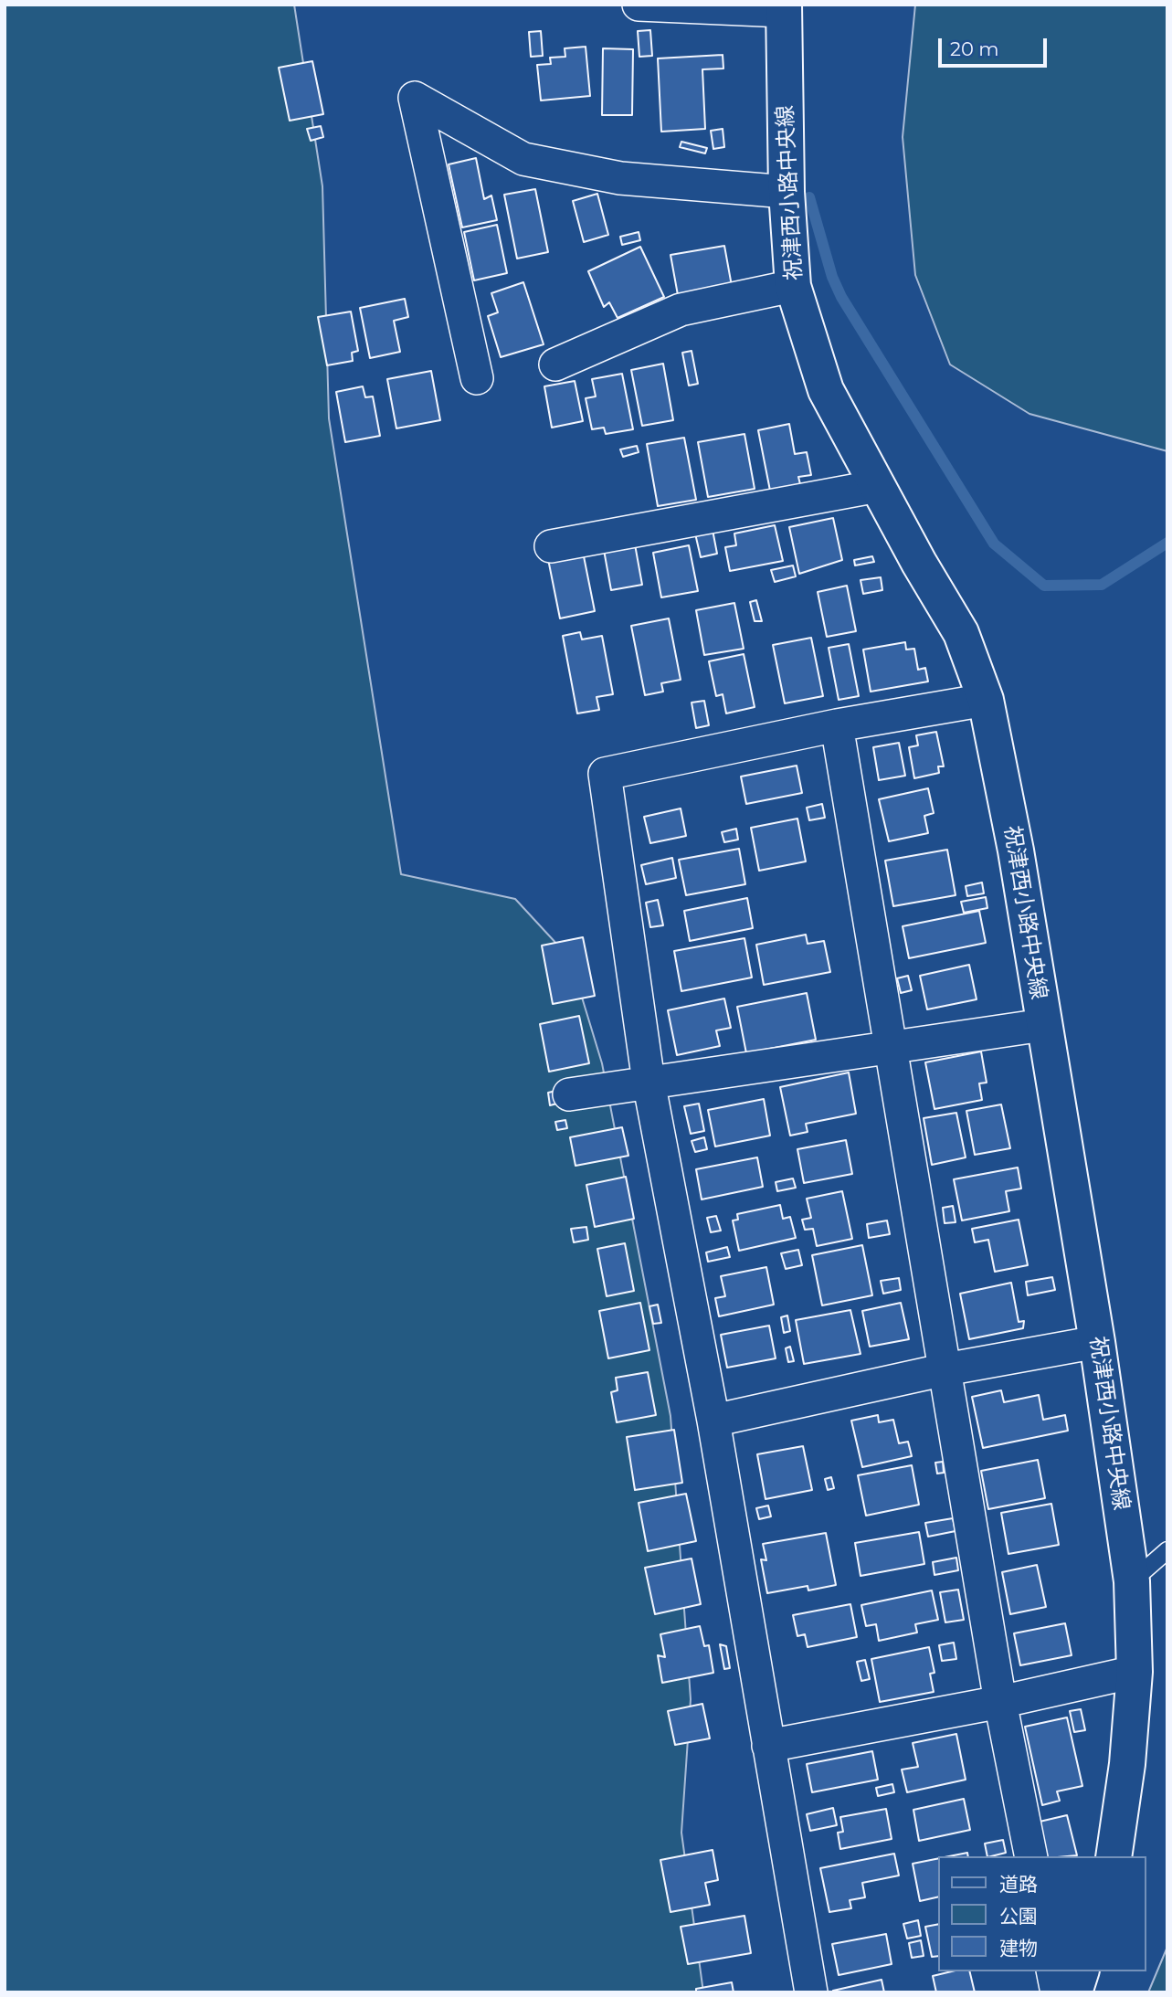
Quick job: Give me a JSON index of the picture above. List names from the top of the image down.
{
  "streets": {
    "main road": ["祝津西小路中央線"]
  },
  "legend": ["道路", "公園", "建物"],
  "scale_bar": "20 m"
}
